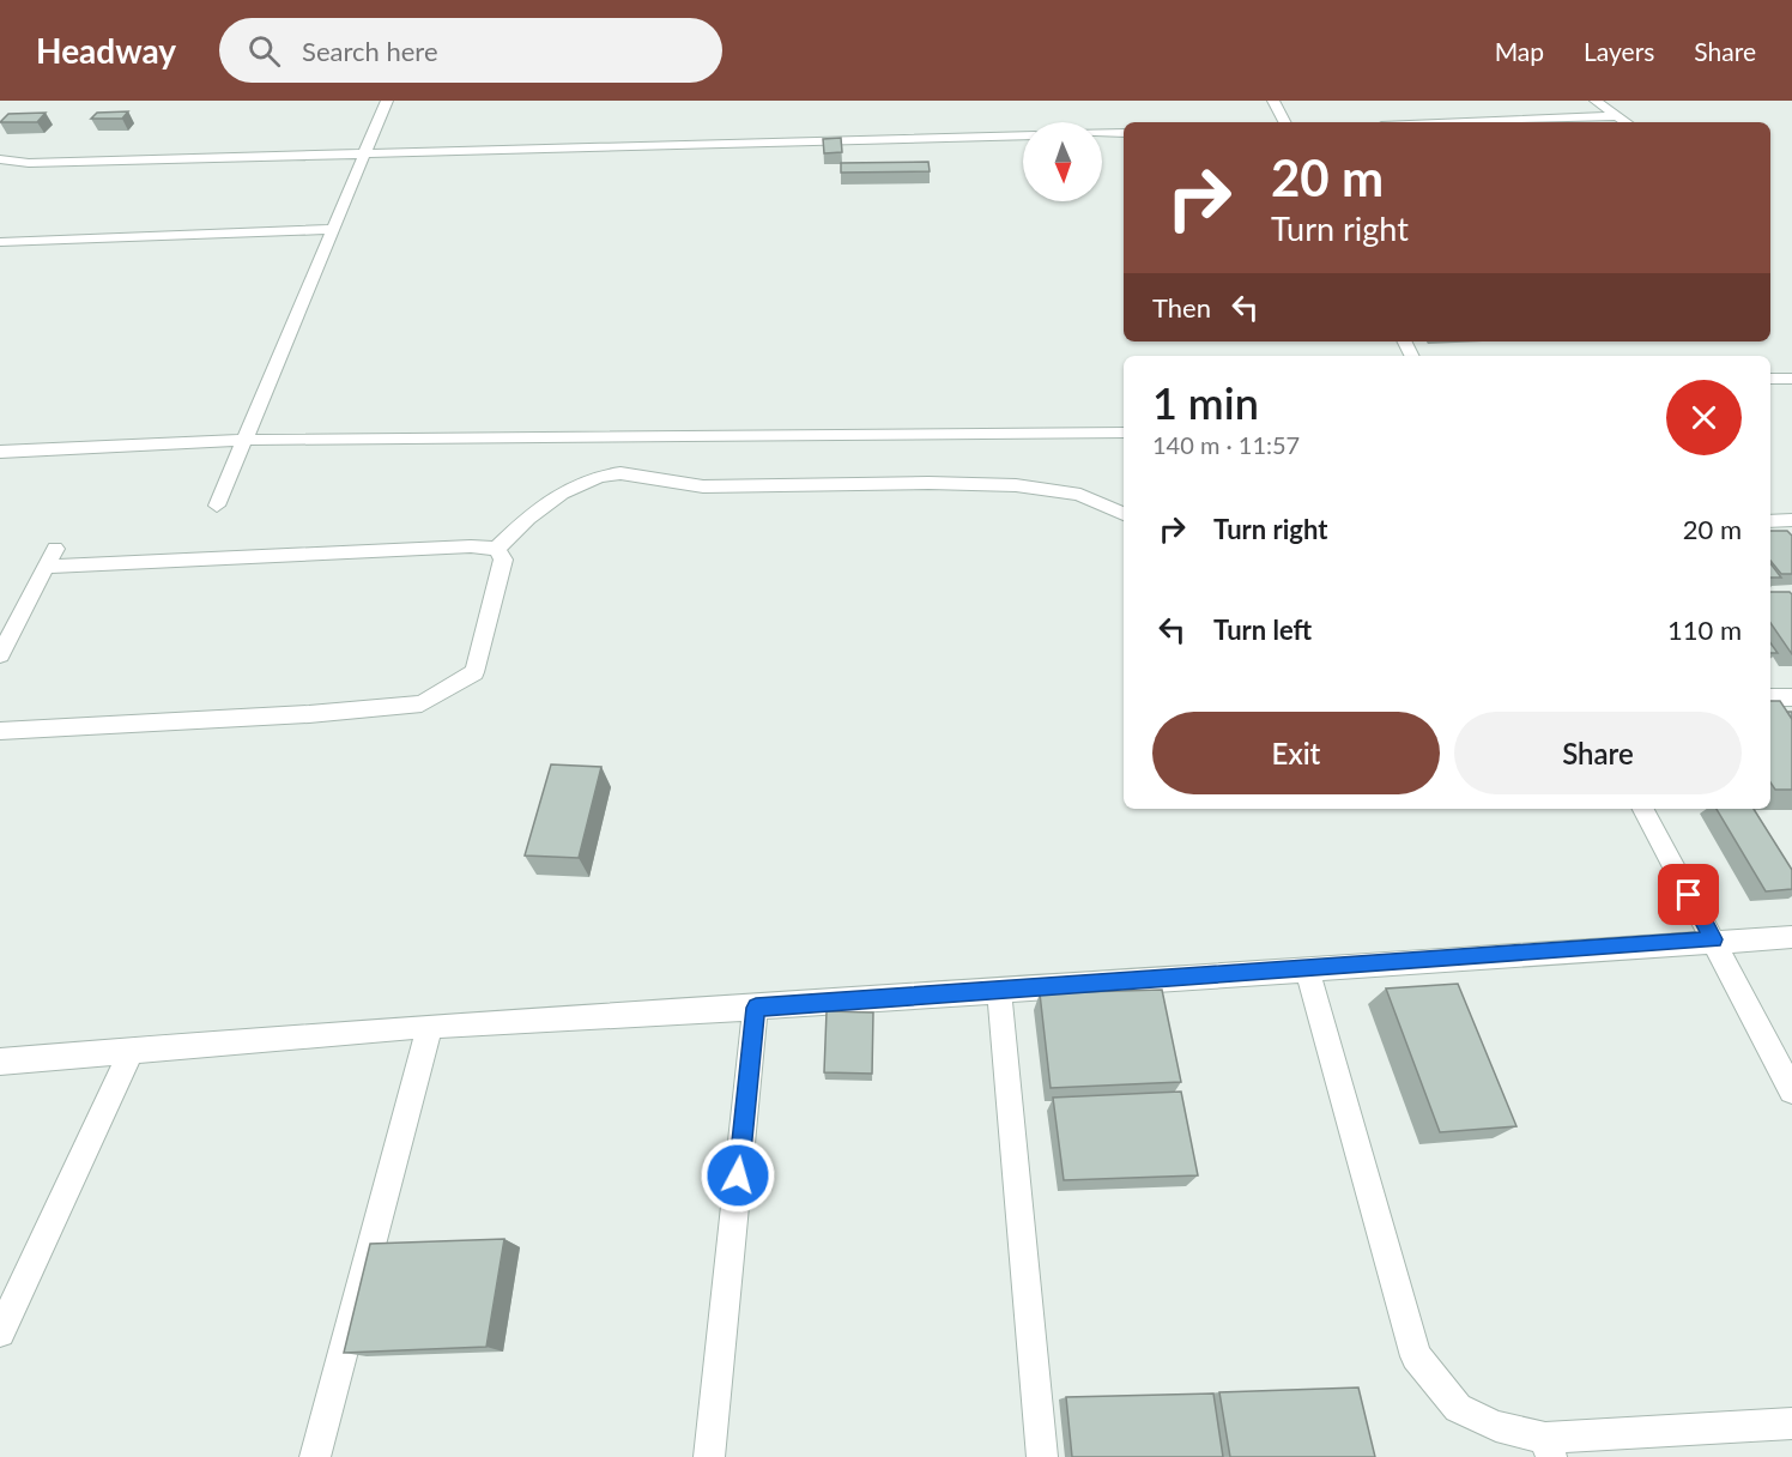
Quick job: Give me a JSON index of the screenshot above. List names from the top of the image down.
{
  "north": "bottom",
  "page": {
    "header": "Headway",
    "search": "Search here",
    "nav": ["Map", "Layers", "Share"],
    "turn": ["20 m", "Turn right"],
    "then": "Then",
    "heading": ["1 min", "140 m · 11:57"],
    "list": [
      {
        "name": "Turn right",
        "value": "20 m"
      },
      {
        "name": "Turn left",
        "value": "110 m"
      }
    ],
    "buttons": ["Exit", "Share"]
  }
}
